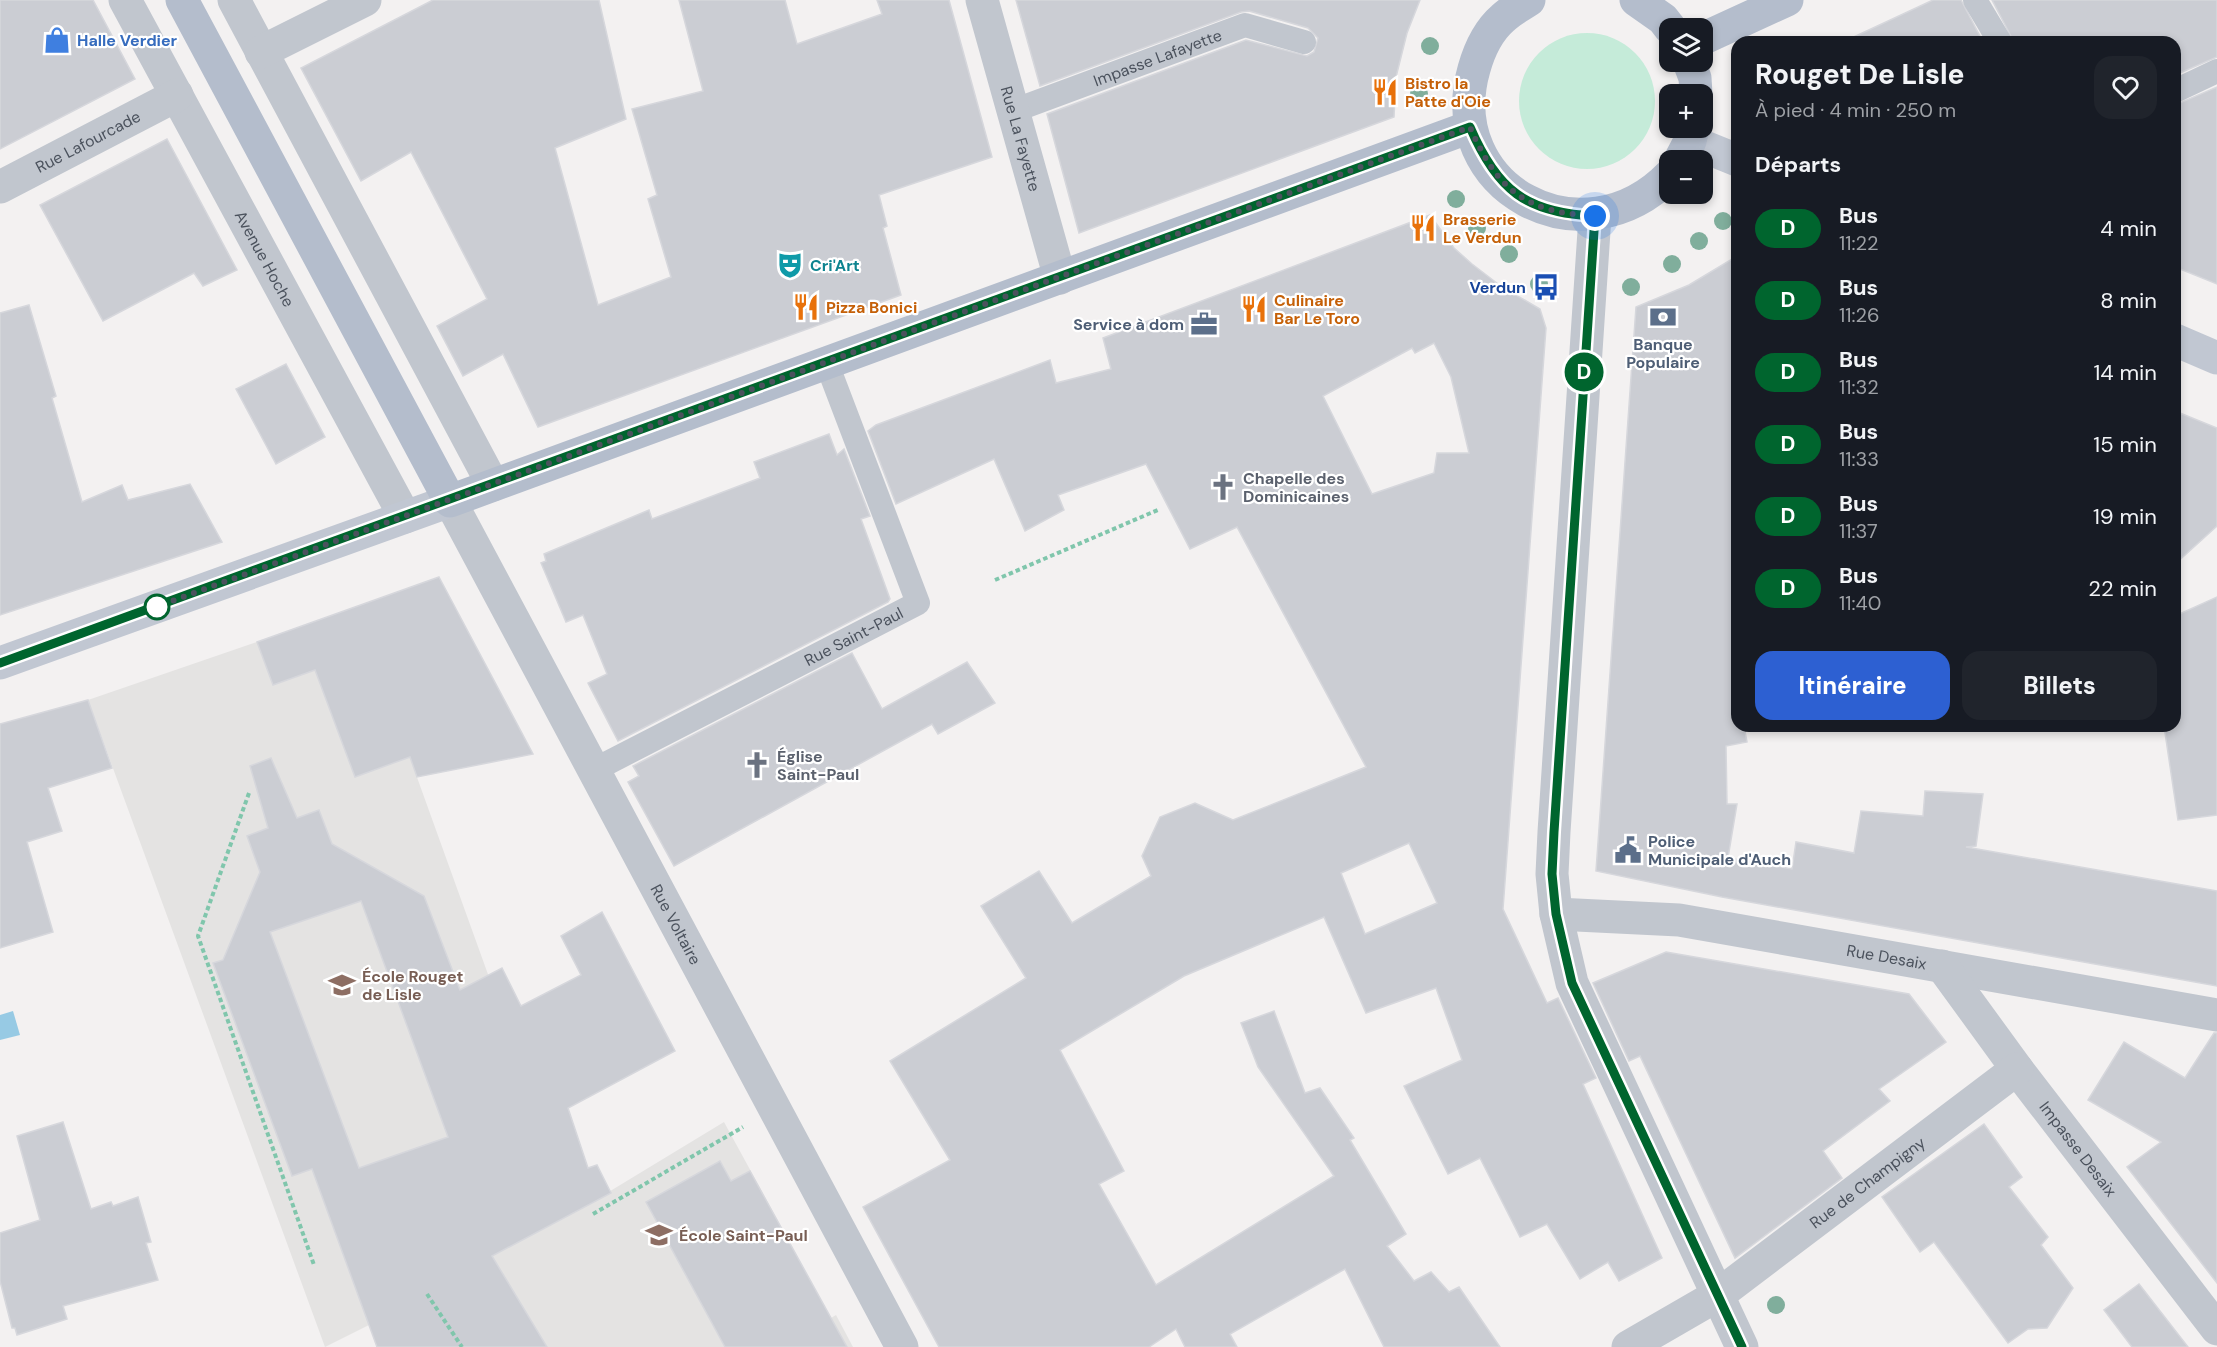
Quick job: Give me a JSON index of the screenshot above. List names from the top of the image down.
{
  "streets": {
    "street": [
      "Rue La Fayette",
      "Rue Lafourcade",
      "Avenue Hoche",
      "Rue Voltaire",
      "Rue Desaix",
      "Impasse Desaix",
      "Rue de Champigny"
    ],
    "lane": ["Impasse Lafayette", "Rue Saint-Paul"]
  },
  "crossings": [
    ["Impasse Lafayette", "Rue La Fayette"],
    ["Rue Lafourcade", "Avenue Hoche"],
    ["Rue Saint-Paul", "Rue Voltaire"],
    ["Rue Desaix", "Impasse Desaix"],
    ["Impasse Desaix", "Rue de Champigny"]
  ],
  "places": {
    "shop": ["Halle Verdier"],
    "restaurant": [
      "Bistro la Patte d'Oie",
      "Brasserie Le Verdun",
      "Pizza Bonici",
      "Culinaire Bar Le Toro"
    ],
    "theatre": ["Cri'Art"],
    "bus stop": ["Verdun"],
    "bank": ["Banque Populaire"],
    "office": ["Service à dom"],
    "church": ["Chapelle des Dominicaines", "Église Saint-Paul"],
    "public building": ["Police Municipale d'Auch"],
    "school or university": ["École Rouget de Lisle", "École Saint-Paul"]
  },
  "lines": ["bus line D"],
  "page": {
    "on_map": "D",
    "map_buttons": ["+", "−"],
    "heading": [
      ["Rouget De Lisle", "À pied · 4 min · 250 m"],
      "Départs"
    ],
    "list": [
      {
        "mark": "D",
        "name": "Bus",
        "note": "11:22",
        "value": "4 min"
      },
      {
        "mark": "D",
        "name": "Bus",
        "note": "11:26",
        "value": "8 min"
      },
      {
        "mark": "D",
        "name": "Bus",
        "note": "11:32",
        "value": "14 min"
      },
      {
        "mark": "D",
        "name": "Bus",
        "note": "11:33",
        "value": "15 min"
      },
      {
        "mark": "D",
        "name": "Bus",
        "note": "11:37",
        "value": "19 min"
      },
      {
        "mark": "D",
        "name": "Bus",
        "note": "11:40",
        "value": "22 min"
      }
    ],
    "buttons": ["Itinéraire", "Billets"]
  }
}
